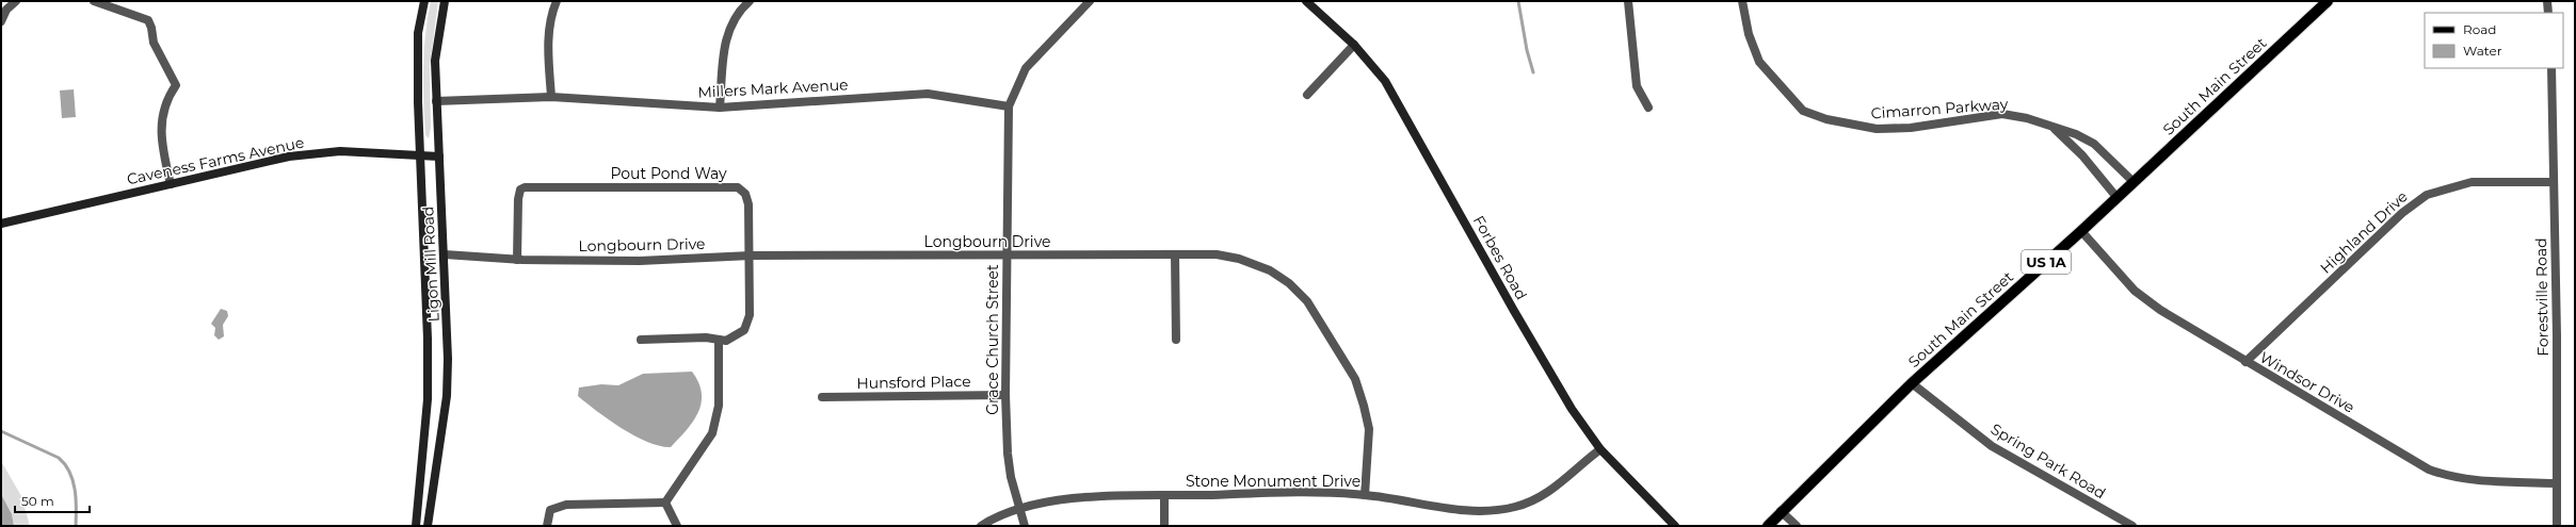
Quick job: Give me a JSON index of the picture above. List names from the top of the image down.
{
  "streets": {
    "main road": ["South Main Street", "US 1A"],
    "street": [
      "Millers Mark Avenue",
      "Cimarron Parkway",
      "Caveness Farms Avenue",
      "Pout Pond Way",
      "Highland Drive",
      "Longbourn Drive",
      "Forbes Road",
      "Ligon Mill Road",
      "Forestville Road",
      "Grace Church Street",
      "Hunsford Place",
      "Windsor Drive",
      "Spring Park Road",
      "Stone Monument Drive"
    ]
  },
  "crossings": [
    ["South Main Street", "Cimarron Parkway"],
    ["South Main Street", "Windsor Drive"],
    ["South Main Street", "Spring Park Road"],
    ["Millers Mark Avenue", "Ligon Mill Road"],
    ["Millers Mark Avenue", "Grace Church Street"],
    ["Caveness Farms Avenue", "Ligon Mill Road"],
    ["Pout Pond Way", "Longbourn Drive"],
    ["Highland Drive", "Forestville Road"],
    ["Highland Drive", "Windsor Drive"],
    ["Longbourn Drive", "Ligon Mill Road"],
    ["Longbourn Drive", "Grace Church Street"],
    ["Longbourn Drive", "Stone Monument Drive"],
    ["Forbes Road", "Stone Monument Drive"],
    ["Forestville Road", "Windsor Drive"],
    ["Grace Church Street", "Hunsford Place"],
    ["Grace Church Street", "Stone Monument Drive"]
  ],
  "legend": ["Road", "Water"],
  "scale_bar": "50 m"
}
